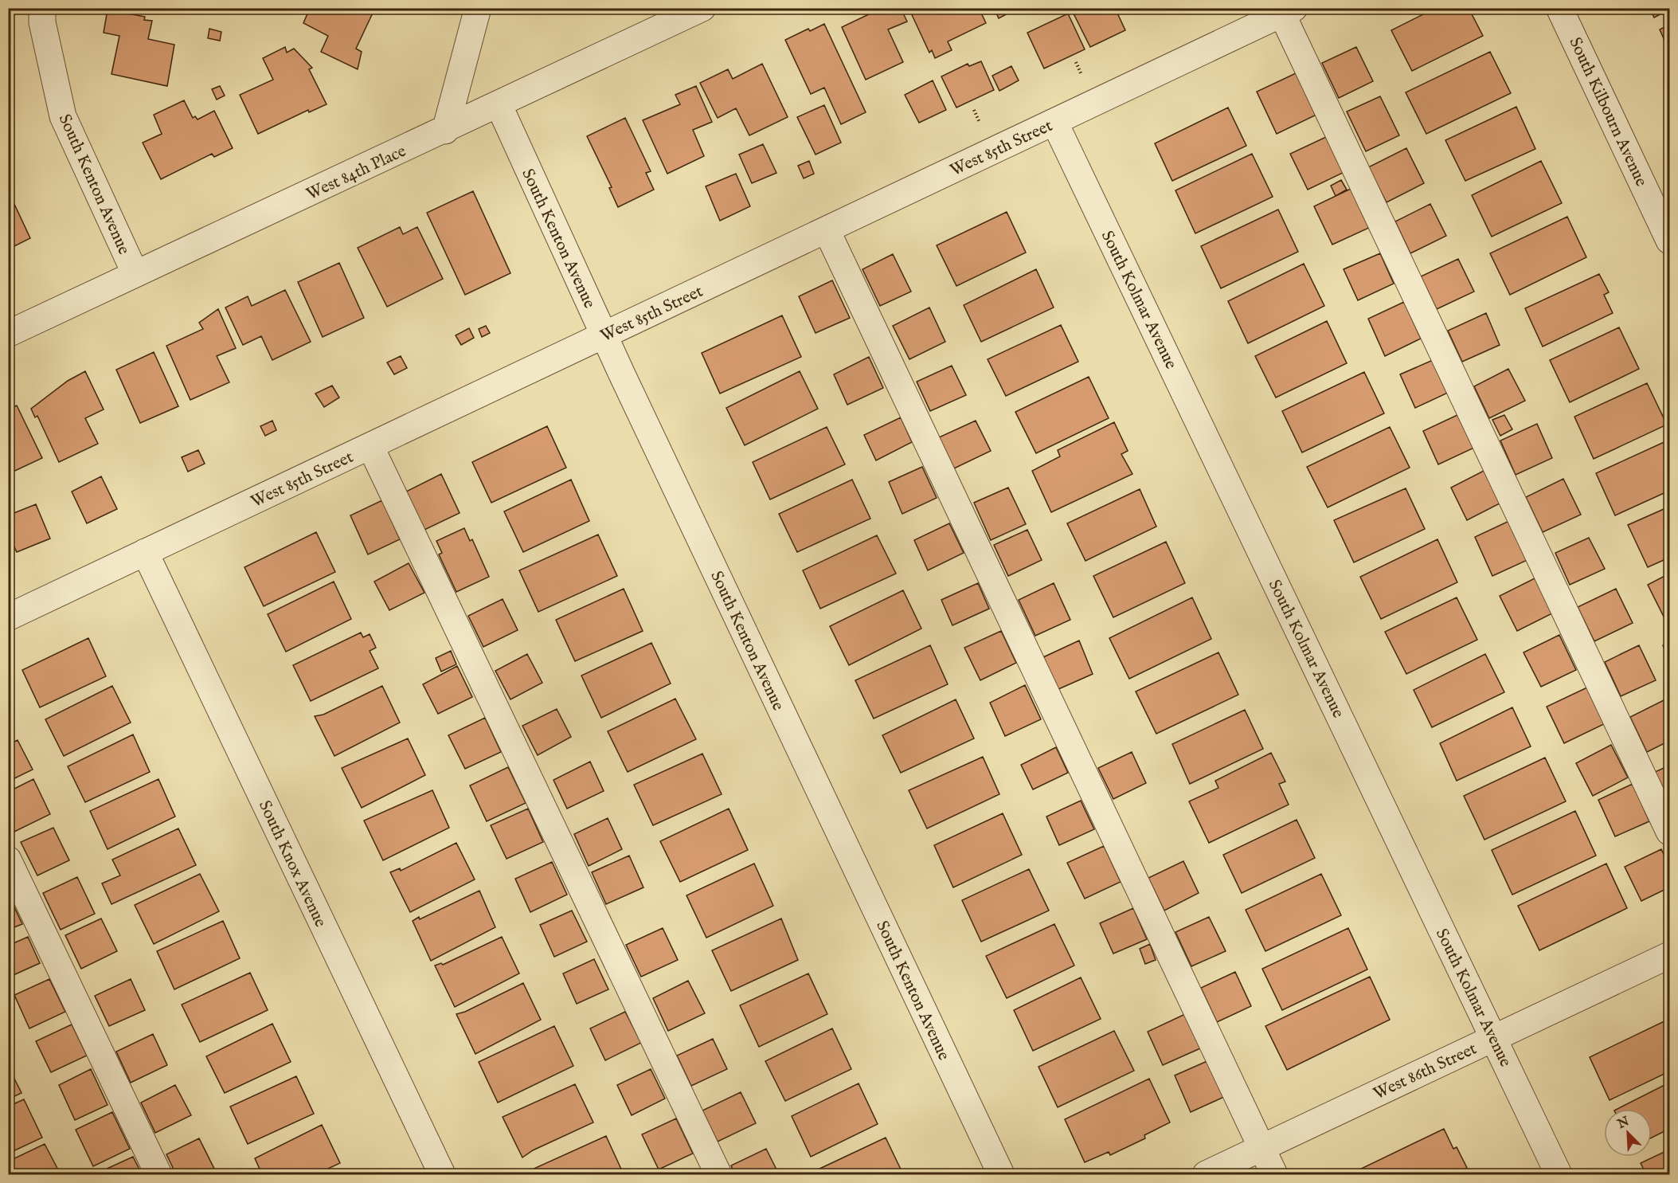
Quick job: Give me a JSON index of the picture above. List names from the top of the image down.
{
  "streets": {
    "street": [
      "South Kilbourn Avenue",
      "West 85th Street",
      "West 84th Place",
      "South Kenton Avenue",
      "South Kolmar Avenue",
      "South Knox Avenue",
      "West 86th Street"
    ]
  },
  "crossings": [
    ["West 85th Street", "South Kenton Avenue"],
    ["West 85th Street", "South Kolmar Avenue"],
    ["West 85th Street", "South Knox Avenue"],
    ["West 84th Place", "South Kenton Avenue"],
    ["South Kolmar Avenue", "West 86th Street"]
  ],
  "north": "top left"
}
